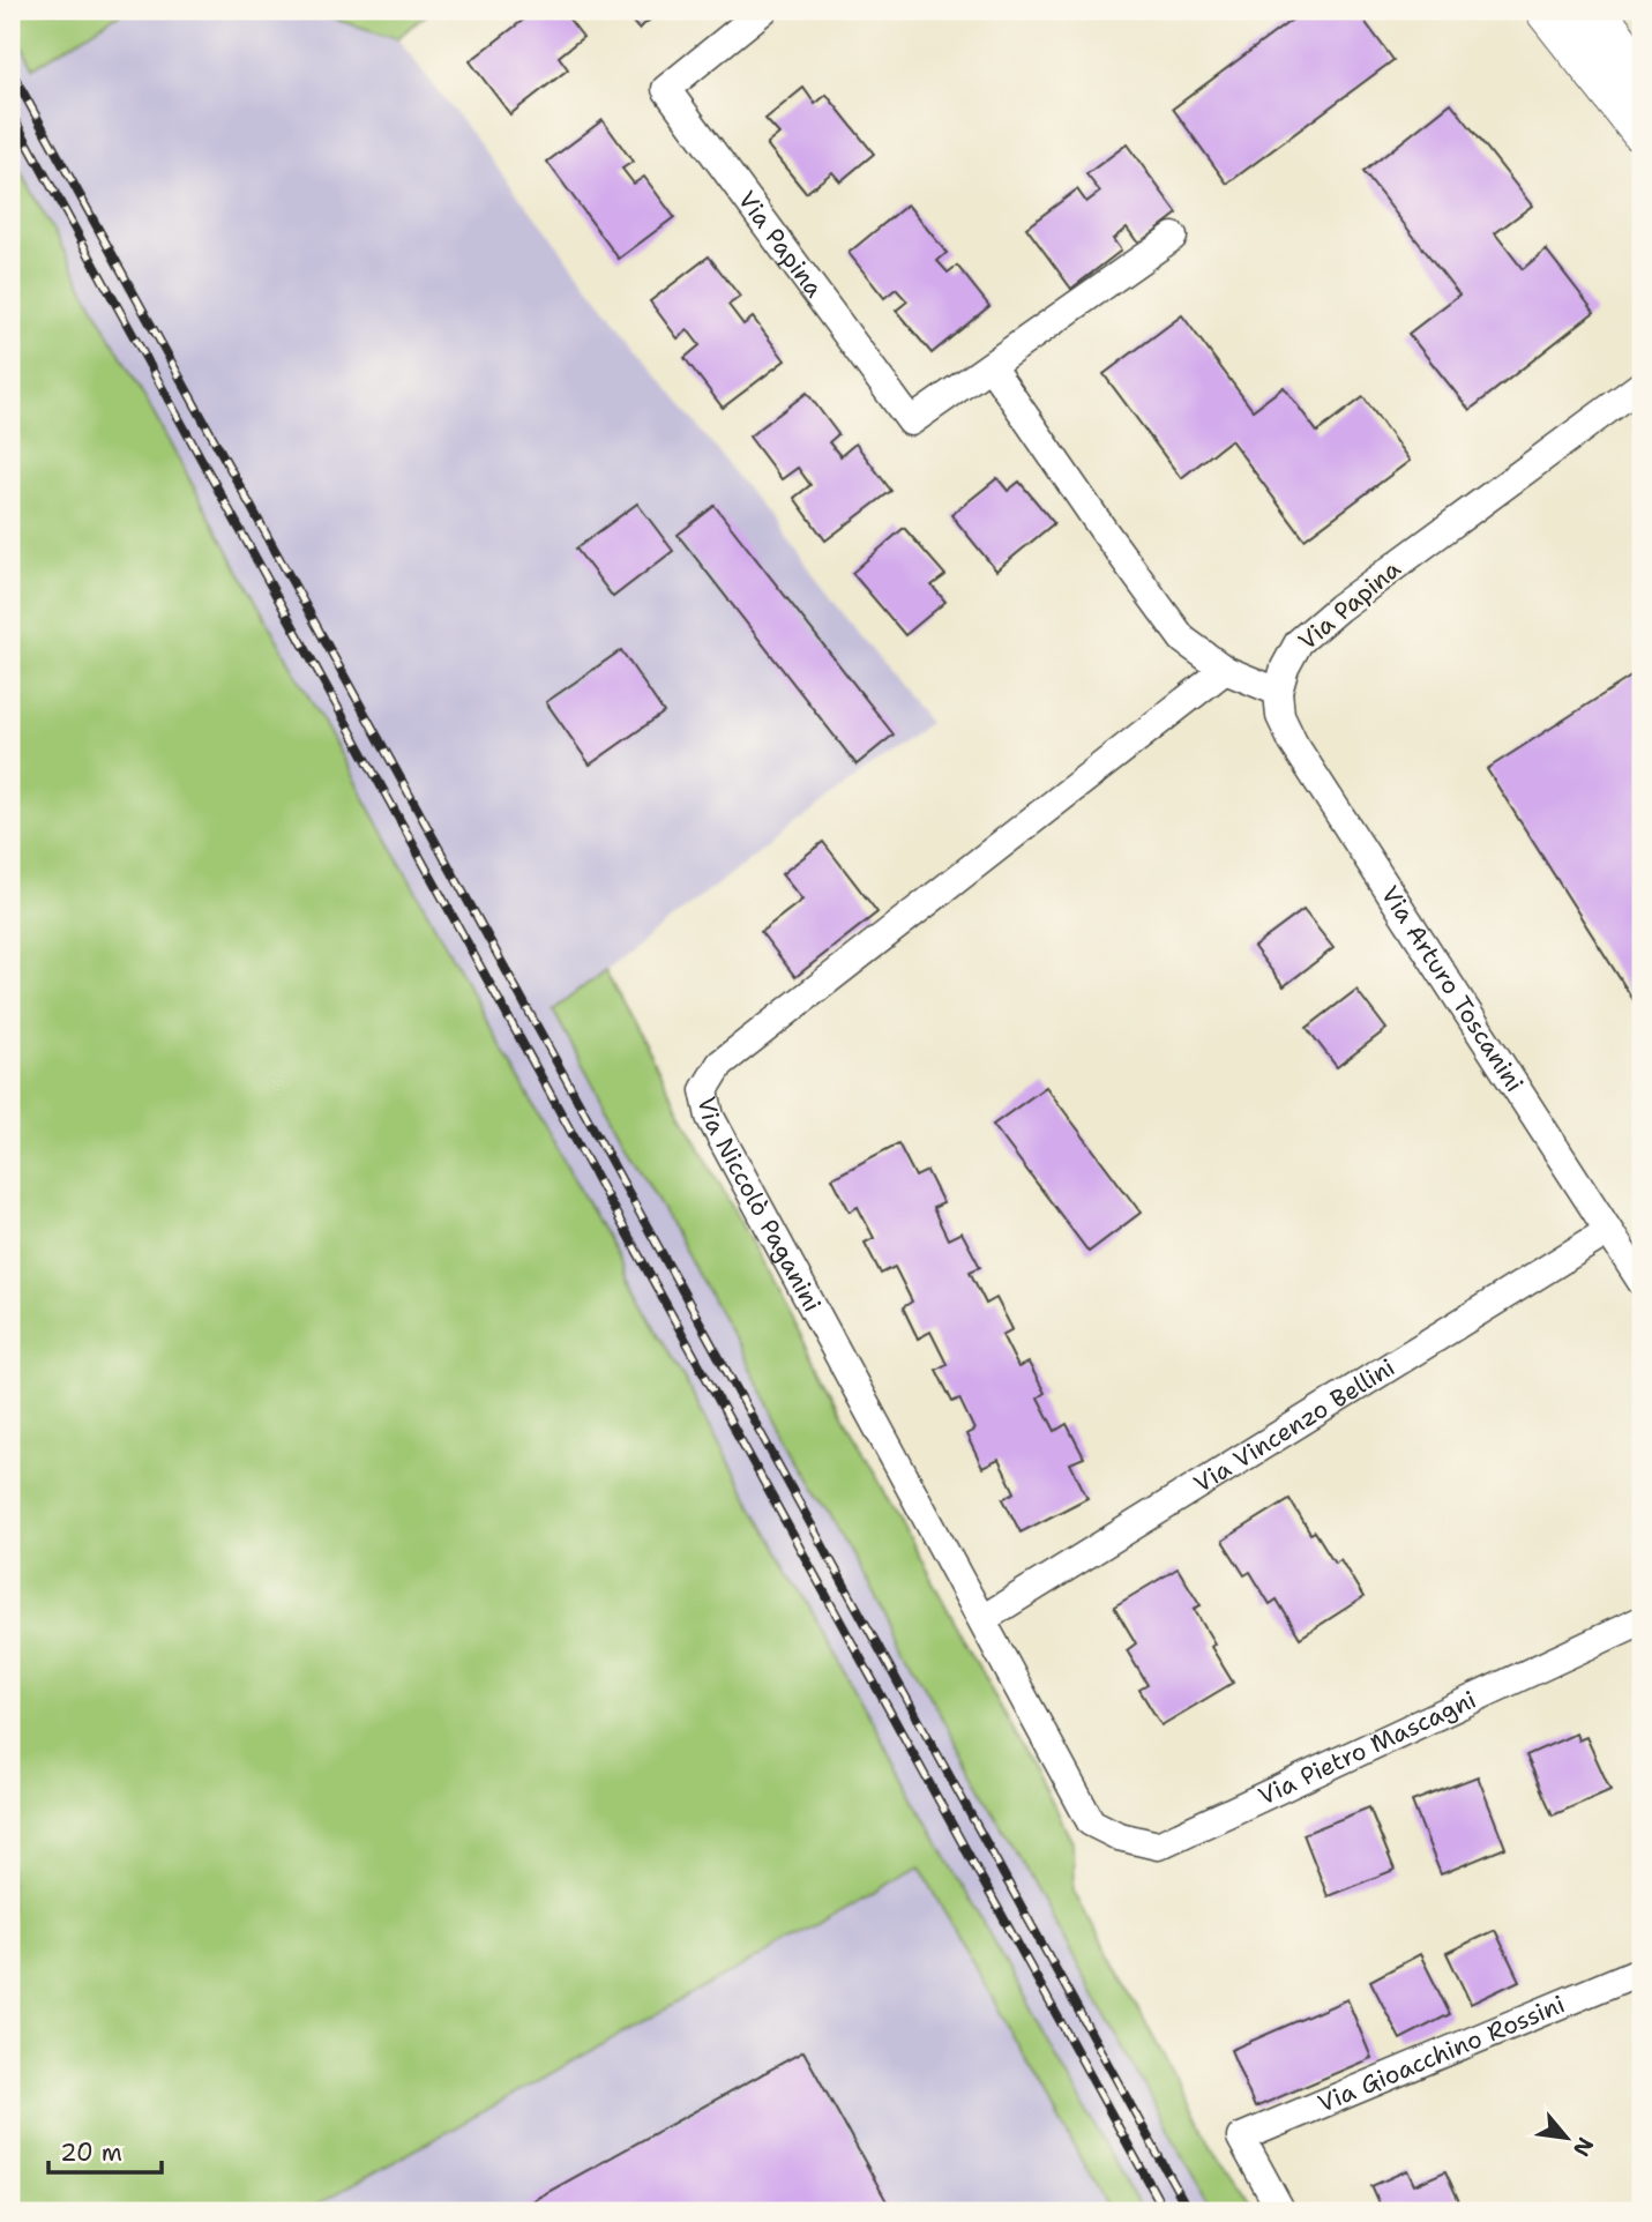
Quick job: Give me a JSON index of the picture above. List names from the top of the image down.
{
  "streets": {
    "street": [
      "Via Papina",
      "Via Arturo Toscanini",
      "Via Niccolò Paganini",
      "Via Vincenzo Bellini",
      "Via Pietro Mascagni",
      "Via Gioacchino Rossini"
    ]
  },
  "crossings": [
    ["Via Papina", "Via Arturo Toscanini"],
    ["Via Arturo Toscanini", "Via Vincenzo Bellini"],
    ["Via Niccolò Paganini", "Via Vincenzo Bellini"],
    ["Via Niccolò Paganini", "Via Pietro Mascagni"]
  ],
  "scale_bar": "20 m",
  "north": "bottom right"
}
